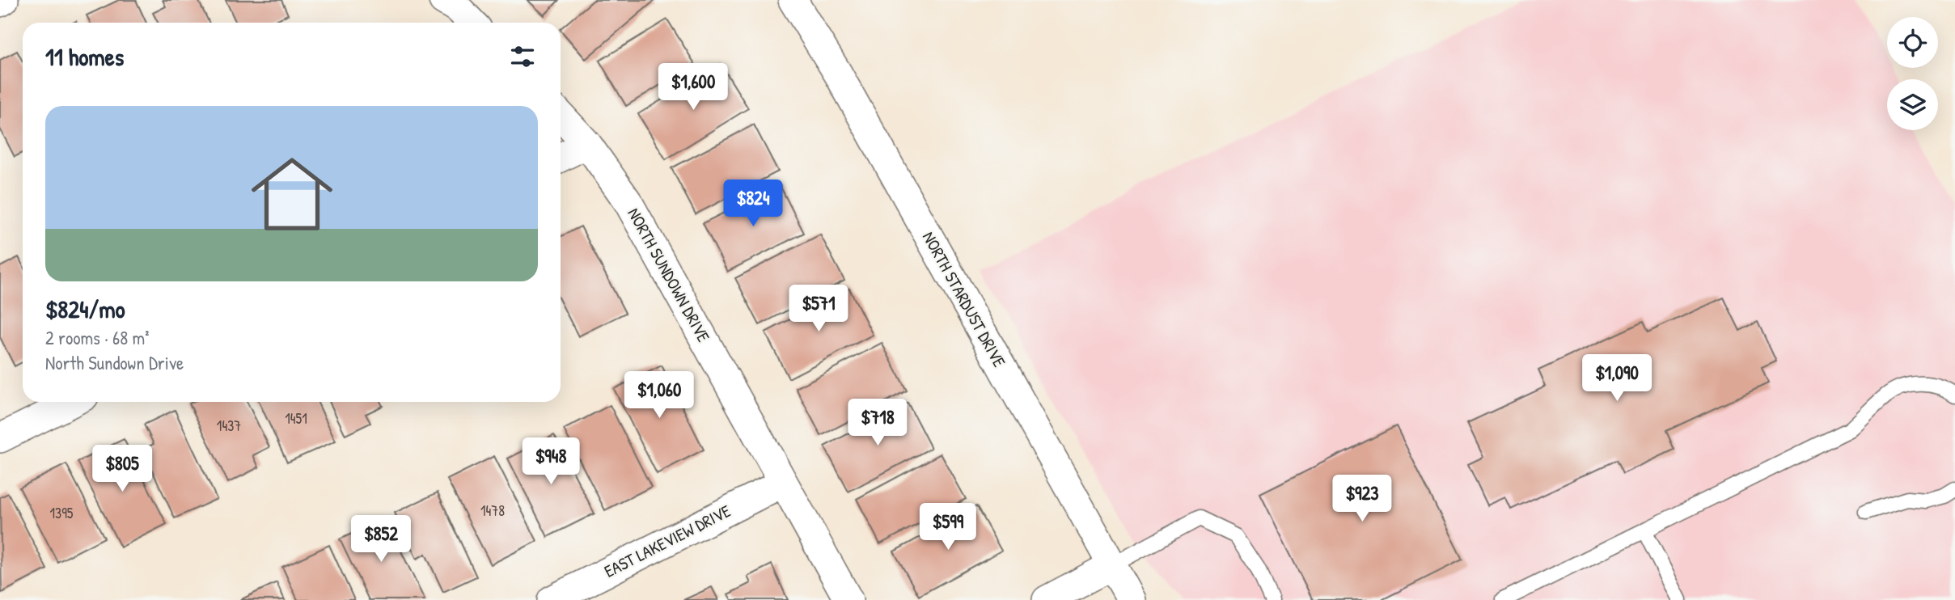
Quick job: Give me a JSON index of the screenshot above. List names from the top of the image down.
{
  "streets": {
    "street": ["NORTH SUNDOWN DRIVE", "NORTH STARDUST DRIVE", "EAST LAKEVIEW DRIVE"]
  },
  "crossings": [
    ["NORTH SUNDOWN DRIVE", "EAST LAKEVIEW DRIVE"]
  ],
  "house_numbers": [
    "1451",
    "1437",
    "1478",
    "1395"
  ],
  "page": {
    "heading": "11 homes",
    "price": [
      "$1,600",
      "$824",
      "$571",
      "$1,090",
      "$1,060",
      "$718",
      "$948",
      "$805",
      "$923",
      "$599",
      "$852"
    ],
    "list": [
      {
        "name": "$824/mo",
        "note": "2 rooms · 68 m² · North Sundown Drive"
      }
    ]
  }
}
